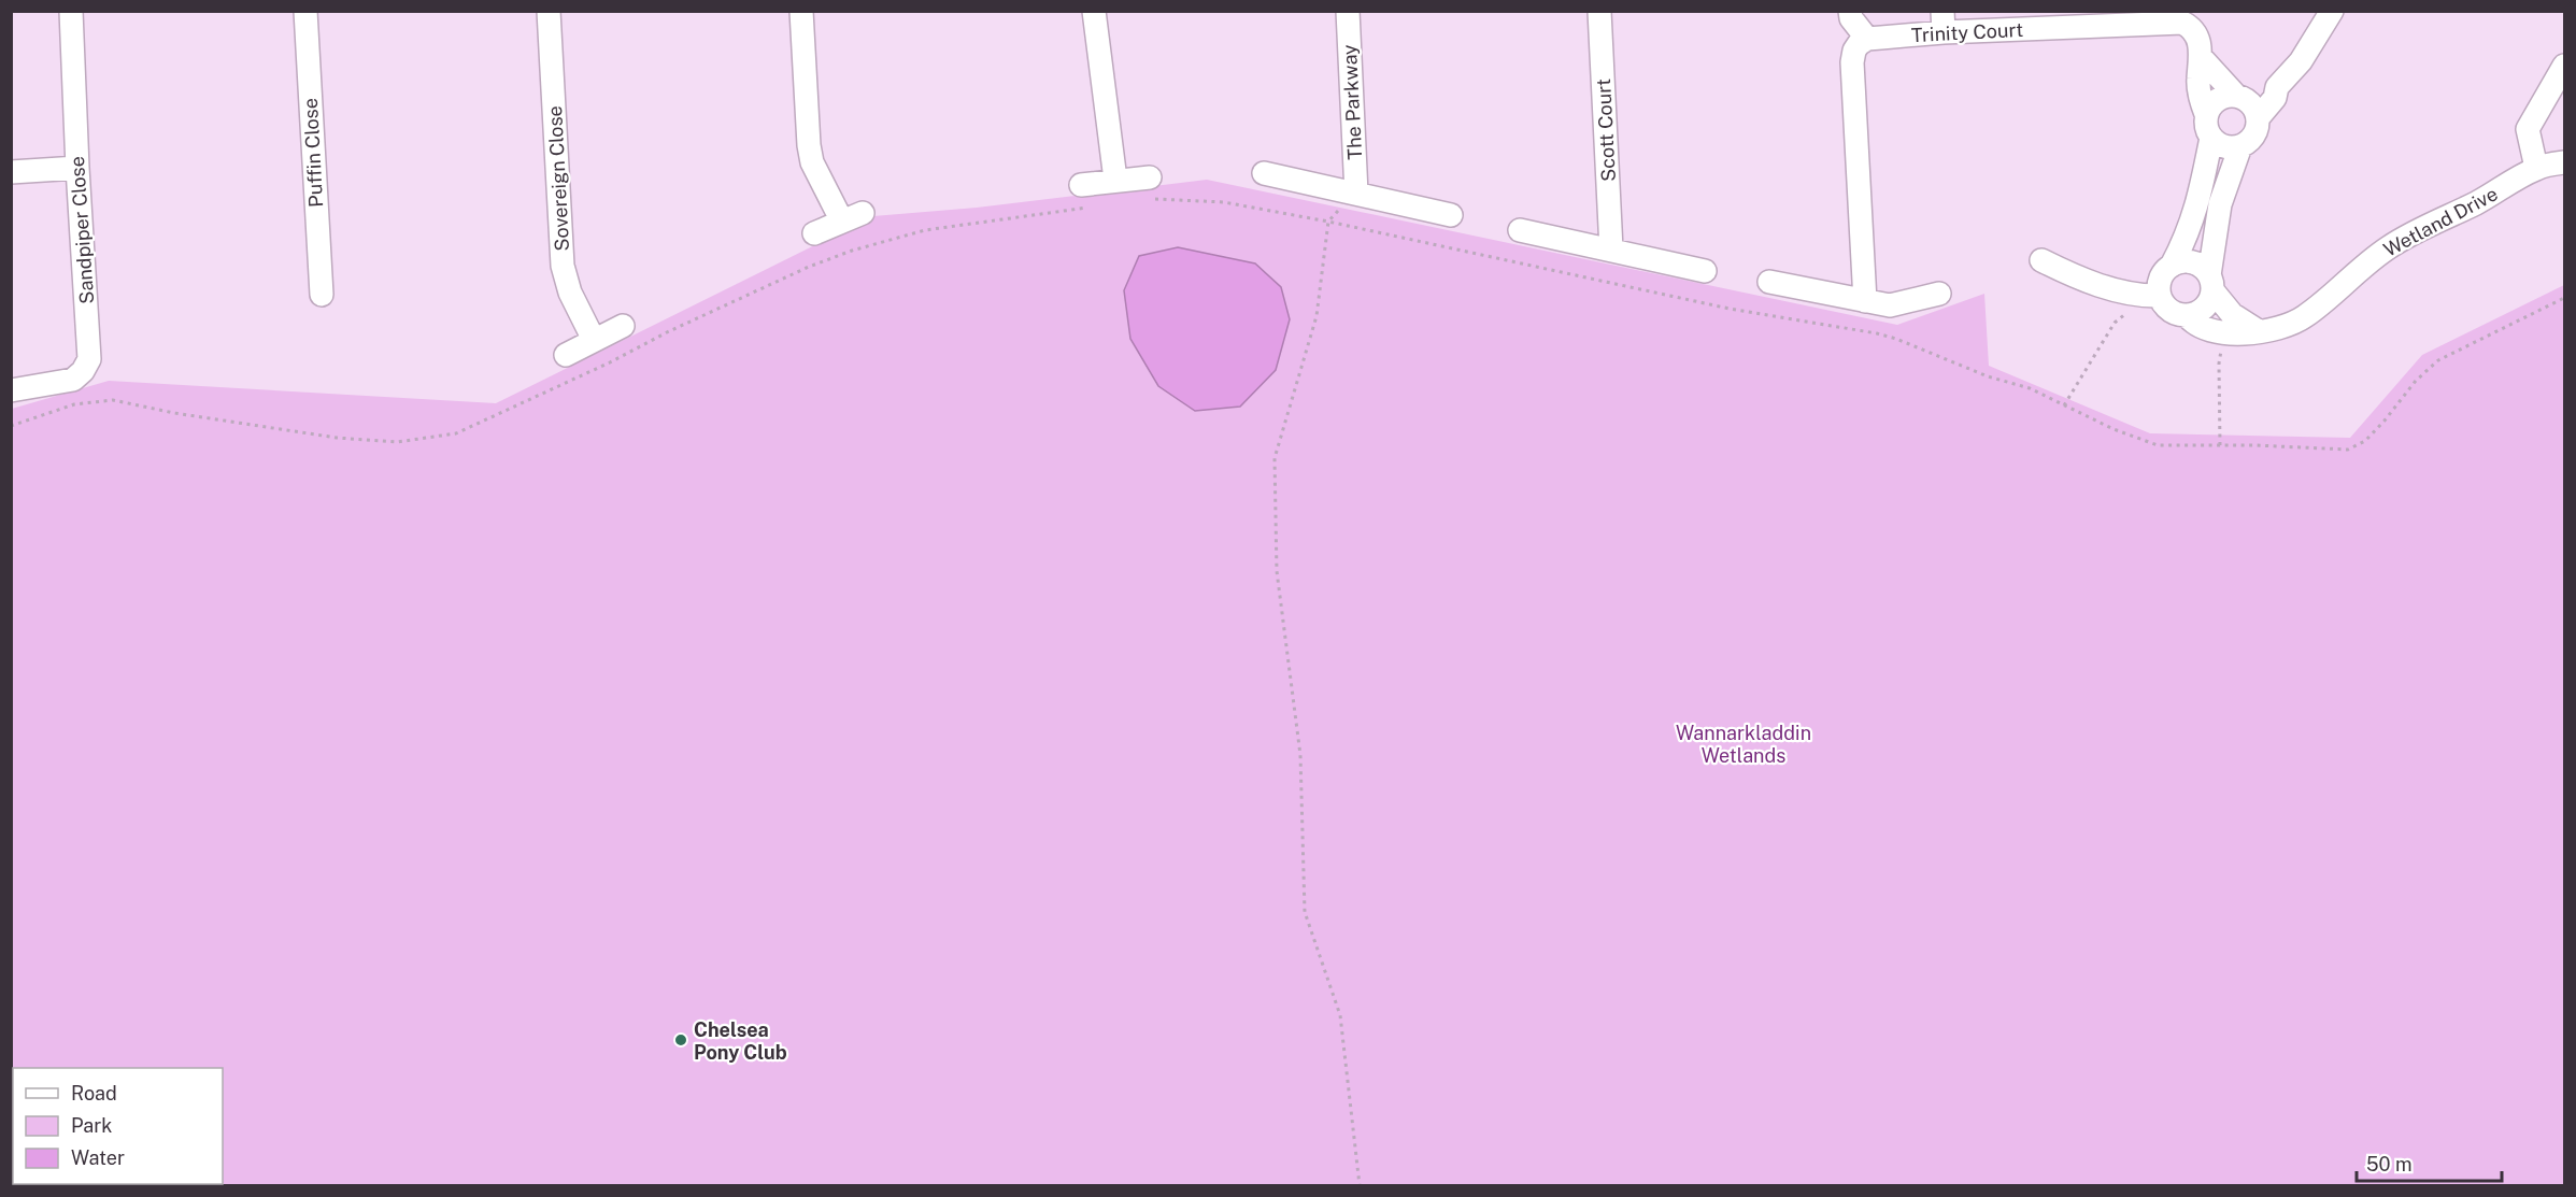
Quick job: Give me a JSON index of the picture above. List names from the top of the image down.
{
  "streets": {
    "street": [
      "Trinity Court",
      "The Parkway",
      "Scott Court",
      "Puffin Close",
      "Sovereign Close",
      "Wetland Drive",
      "Sandpiper Close"
    ]
  },
  "parks": ["Wannarkladdin Wetlands"],
  "places": ["Chelsea Pony Club"],
  "legend": ["Road", "Park", "Water"],
  "scale_bar": "50 m"
}
